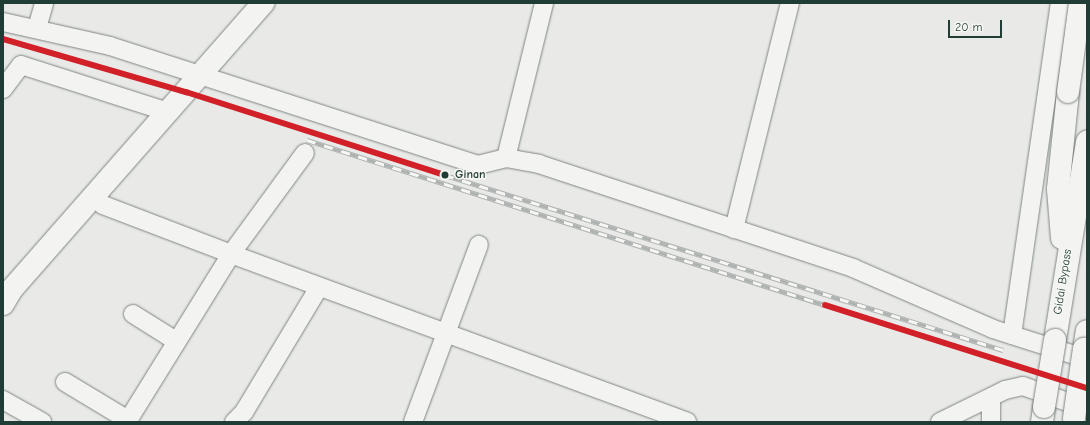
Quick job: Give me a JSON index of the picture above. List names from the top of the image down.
{
  "streets": {
    "main road": ["Gidai Bypass"]
  },
  "places": ["Ginan"],
  "scale_bar": "20 m"
}
